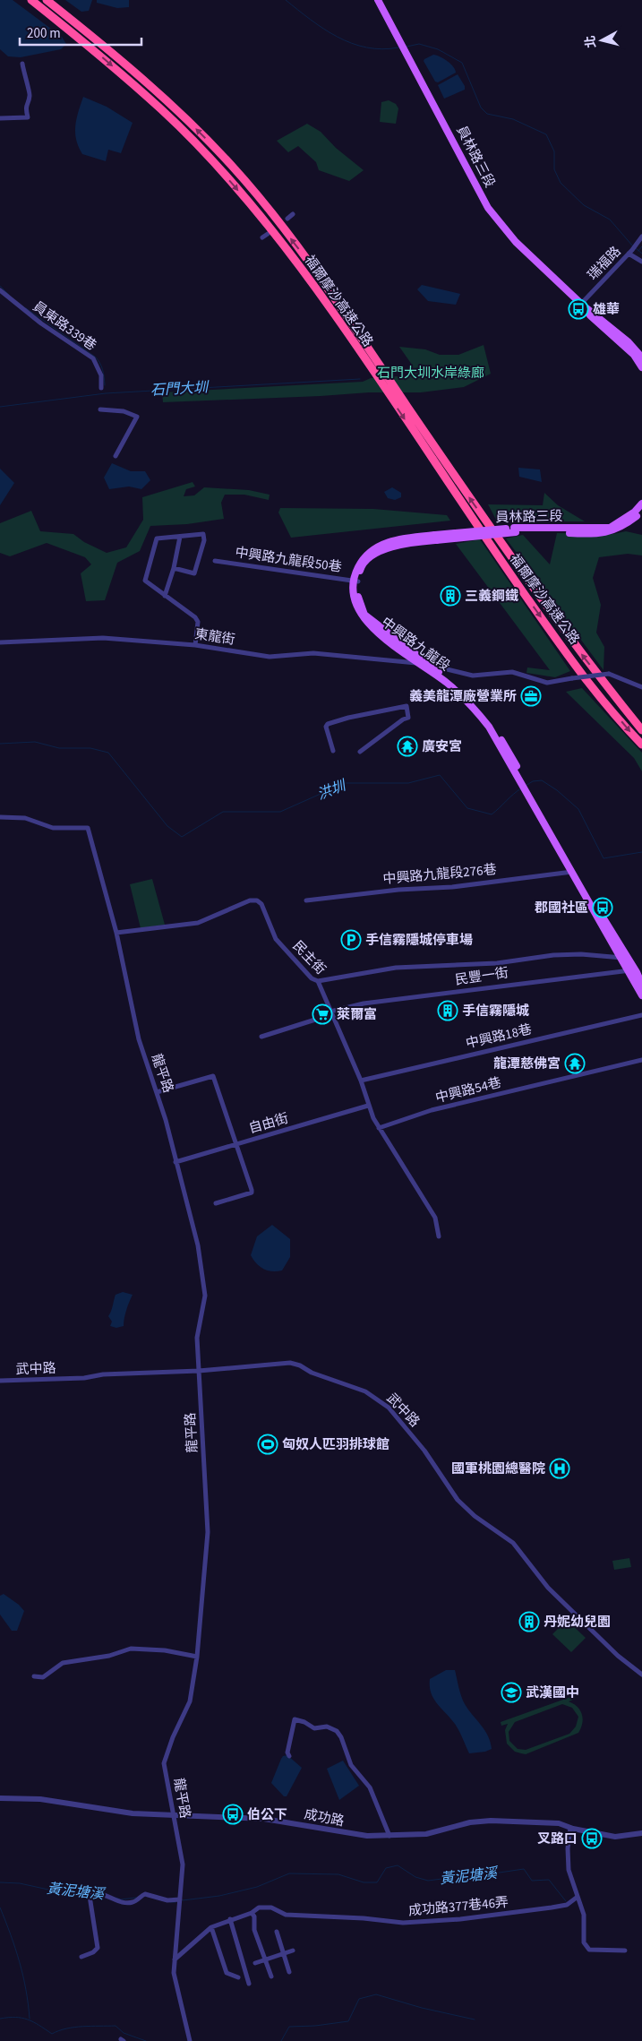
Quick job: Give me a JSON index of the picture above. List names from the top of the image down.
{
  "streets": {
    "highway": ["福爾摩沙高速公路"],
    "main road": ["員林路三段", "中興路九龍段"],
    "street": [
      "瑞福路",
      "員東路339巷",
      "中興路九龍段50巷",
      "東龍街",
      "中興路九龍段276巷",
      "民主街",
      "民豐一街",
      "中興路18巷",
      "龍平路",
      "中興路54巷",
      "自由街",
      "武中路",
      "成功路",
      "成功路377巷46弄"
    ]
  },
  "crossings": [
    ["員林路三段", "瑞福路"],
    ["員林路三段", "中興路九龍段"],
    ["中興路九龍段50巷", "中興路九龍段"],
    ["東龍街", "中興路九龍段"],
    ["民主街", "民豐一街"],
    ["民主街", "中興路18巷"],
    ["民主街", "龍平路"],
    ["民主街", "中興路54巷"],
    ["民主街", "自由街"],
    ["龍平路", "自由街"],
    ["龍平路", "武中路"],
    ["龍平路", "成功路"],
    ["龍平路", "成功路377巷46弄"]
  ],
  "water": ["石門大圳", "洪圳", "黃泥塘溪"],
  "parks": ["石門大圳水岸綠廊"],
  "places": {
    "bus stop": [
      "雄華",
      "郡國社區",
      "伯公下",
      "叉路口"
    ],
    "building": ["三義鋼鐵", "手信霧隱城", "丹妮幼兒園"],
    "office": ["義美龍潭廠營業所"],
    "temple": ["廣安宮", "龍潭慈佛宮"],
    "parking": ["手信霧隱城停車場"],
    "supermarket": ["萊爾富"],
    "sports": ["匈奴人匹羽排球館"],
    "hospital": ["國軍桃園總醫院"],
    "school or university": ["武漢國中"]
  },
  "scale_bar": "200 m",
  "north": "left"
}
